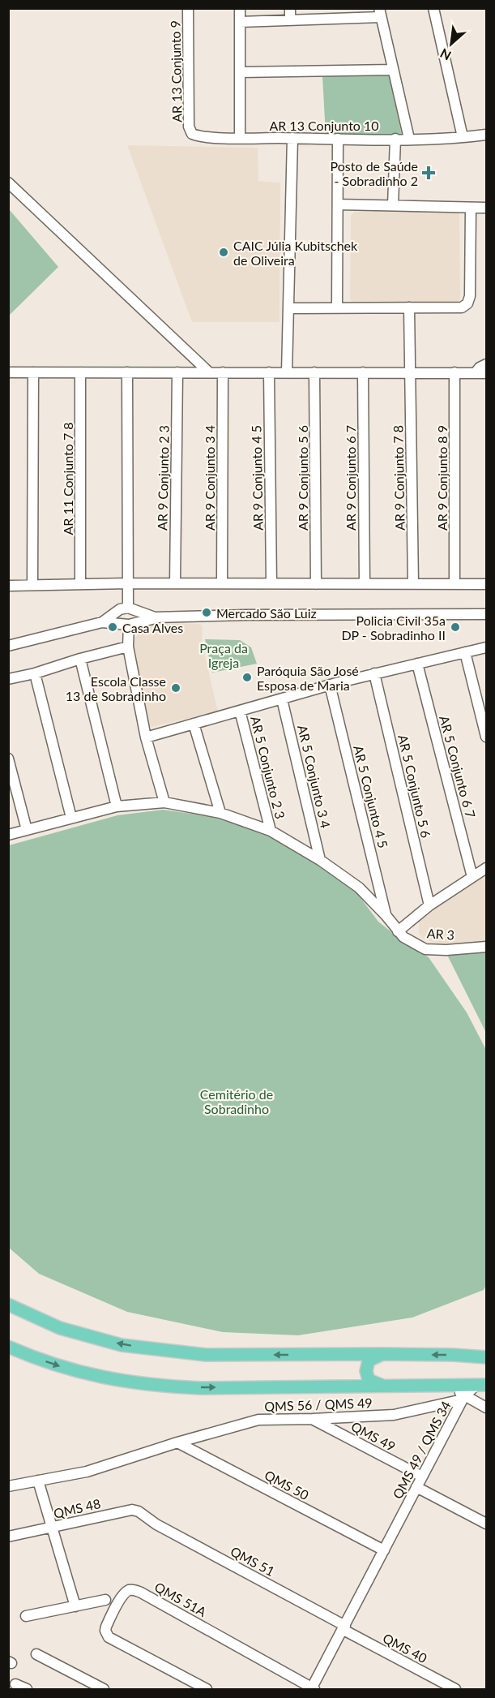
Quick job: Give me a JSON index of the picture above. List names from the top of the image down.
{
  "streets": {
    "street": [
      "AR 13 Conjunto 9",
      "AR 13 Conjunto 10",
      "AR 9 Conjunto 2 3",
      "AR 9 Conjunto 3 4",
      "AR 9 Conjunto 4 5",
      "AR 9 Conjunto 5 6",
      "AR 9 Conjunto 6 7",
      "AR 9 Conjunto 7 8",
      "AR 9 Conjunto 8 9",
      "AR 11 Conjunto 7 8",
      "AR 5 Conjunto 6 7",
      "AR 5 Conjunto 2 3",
      "AR 5 Conjunto 3 4",
      "AR 5 Conjunto 5 6",
      "AR 5 Conjunto 4 5",
      "AR 3",
      "QMS 56 / QMS 49",
      "QMS 49",
      "QMS 49 / QMS 34",
      "QMS 50",
      "QMS 48",
      "QMS 51",
      "QMS 51A",
      "QMS 40"
    ]
  },
  "crossings": [
    ["AR 13 Conjunto 9", "AR 13 Conjunto 10"],
    ["AR 5 Conjunto 2 3", "AR 3"],
    ["AR 5 Conjunto 3 4", "AR 3"],
    ["AR 5 Conjunto 4 5", "AR 3"],
    ["QMS 56 / QMS 49", "QMS 49"],
    ["QMS 56 / QMS 49", "QMS 49 / QMS 34"],
    ["QMS 56 / QMS 49", "QMS 50"],
    ["QMS 49", "QMS 49 / QMS 34"],
    ["QMS 49 / QMS 34", "QMS 50"],
    ["QMS 49 / QMS 34", "QMS 51"],
    ["QMS 49 / QMS 34", "QMS 51A"],
    ["QMS 49 / QMS 34", "QMS 40"],
    ["QMS 48", "QMS 51"],
    ["QMS 51", "QMS 40"]
  ],
  "parks": ["Praça da Igreja", "Cemitério de Sobradinho"],
  "places": {
    "health": ["Posto de Saúde - Sobradinho 2"],
    "other": [
      "CAIC Júlia Kubitschek de Oliveira",
      "Mercado São Luiz",
      "Casa Alves",
      "Policia Civil 35a DP - Sobradinho II",
      "Paróquia São José Esposa de Maria",
      "Escola Classe 13 de Sobradinho"
    ]
  },
  "north": "bottom left"
}
